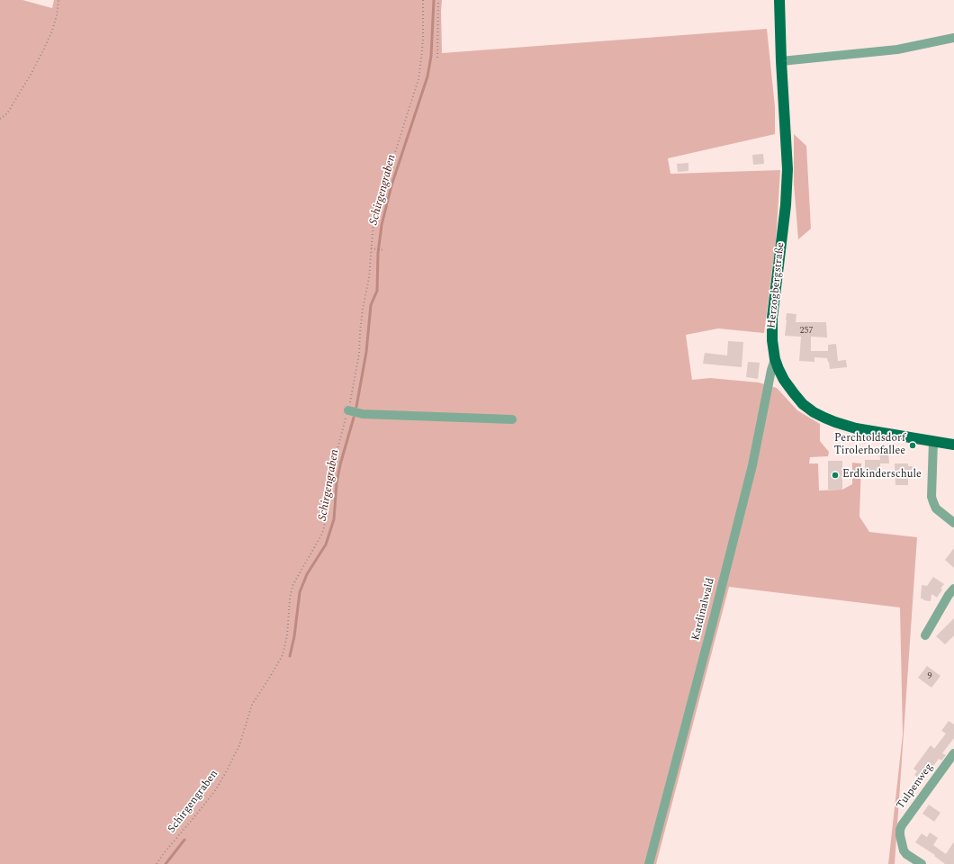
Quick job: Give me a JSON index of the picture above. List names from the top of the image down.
{
  "streets": {
    "main road": ["Herzogbergstraße"],
    "street": ["Kardinalwald", "Tulpenweg"],
    "path": ["Schirgengraben"]
  },
  "crossings": [
    ["Herzogbergstraße", "Kardinalwald"]
  ],
  "water": ["Schirgengraben"],
  "places": ["Perchtoldsdorf Tirolerhofallee", "Erdkinderschule"],
  "house_numbers": ["257", "9"]
}
